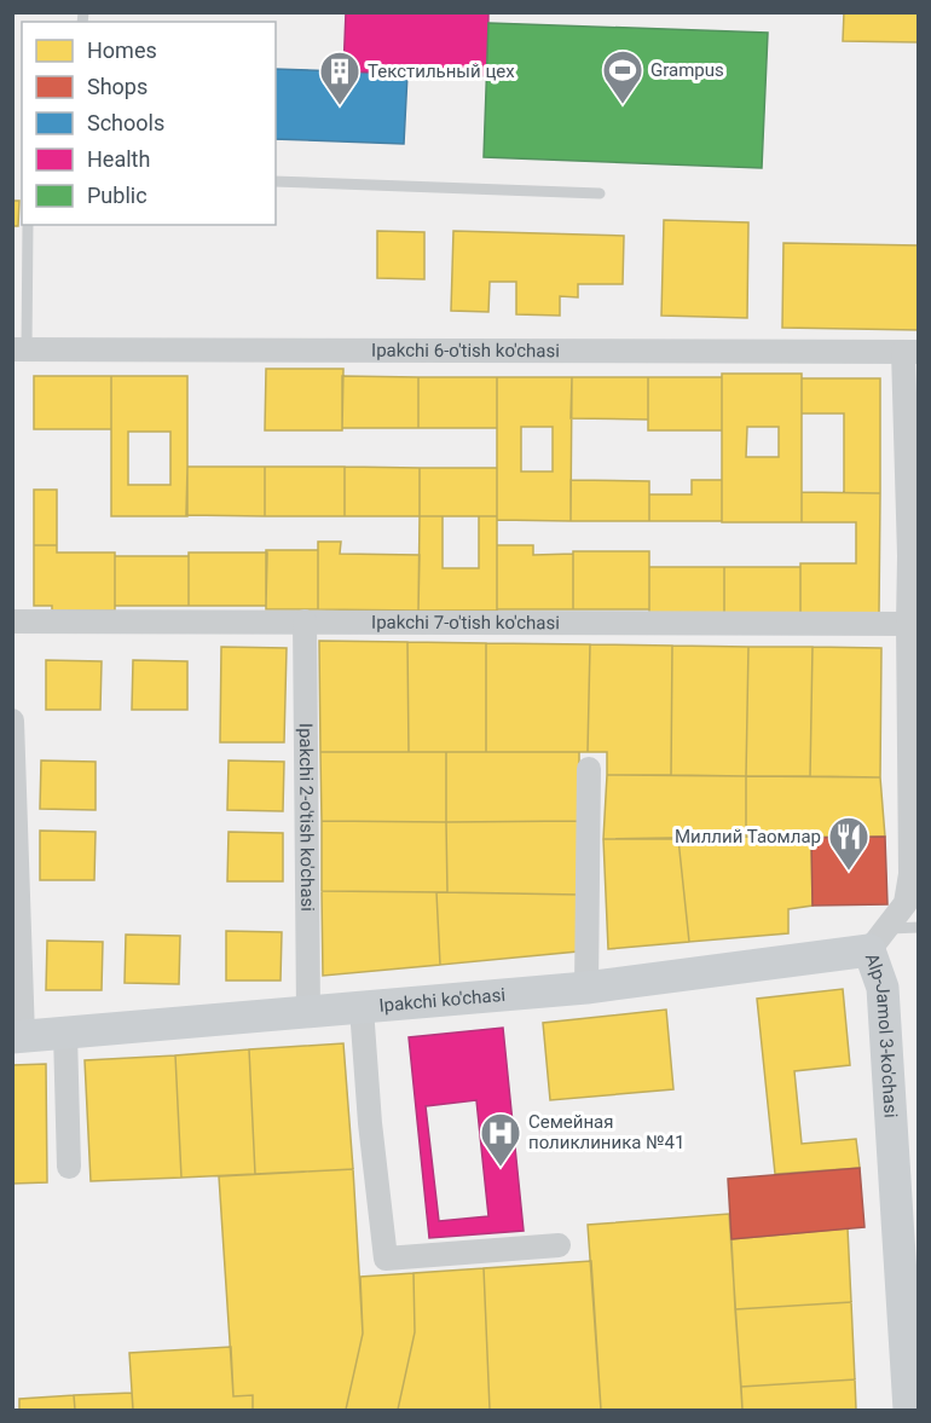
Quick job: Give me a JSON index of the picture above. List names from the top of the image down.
{
  "streets": {
    "main road": ["Ipakchi ko'chasi", "Alp-Jamol 3-ko'chasi"],
    "street": ["Ipakchi 6-o'tish ko'chasi", "Ipakchi 7-o'tish ko'chasi", "Ipakchi 2-o'tish ko'chasi"]
  },
  "crossings": [
    ["Ipakchi 7-o'tish ko'chasi", "Ipakchi 2-o'tish ko'chasi"],
    ["Ipakchi 2-o'tish ko'chasi", "Ipakchi ko'chasi"],
    ["Ipakchi ko'chasi", "Alp-Jamol 3-ko'chasi"]
  ],
  "places": {
    "sports": ["Grampus"],
    "building": ["Текстильный цех"],
    "restaurant": ["Миллий Таомлар"],
    "hospital": ["Семейная поликлиника №41"]
  },
  "legend": [
    "Homes",
    "Shops",
    "Schools",
    "Health",
    "Public"
  ]
}
